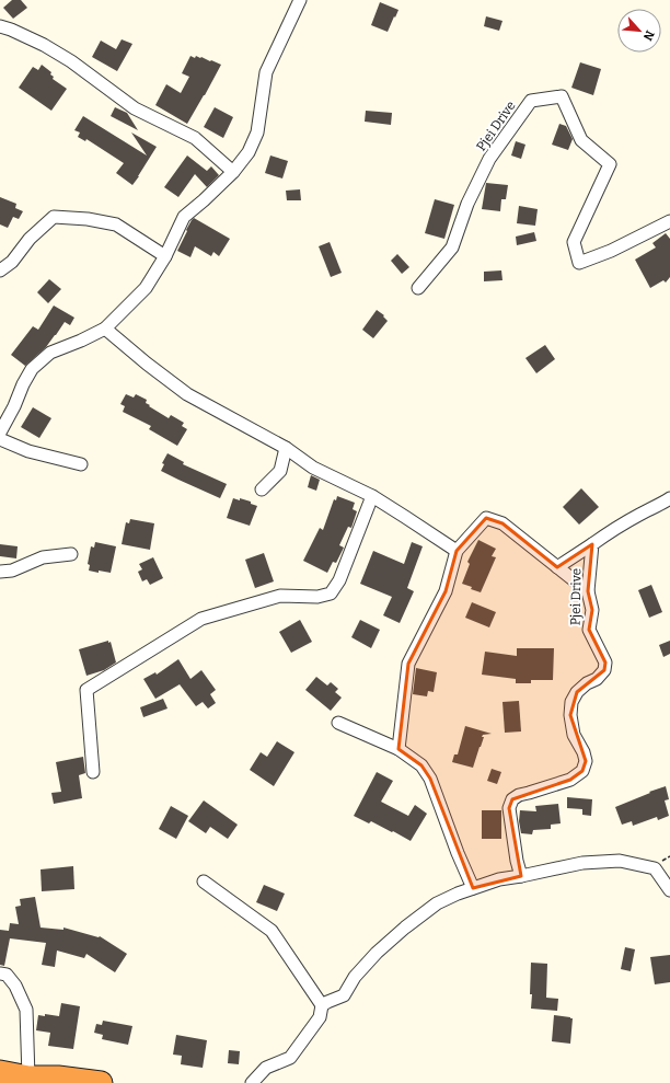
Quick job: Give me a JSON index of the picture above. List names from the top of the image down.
{
  "streets": {
    "street": ["Pjei Drive"]
  },
  "north": "bottom right"
}
